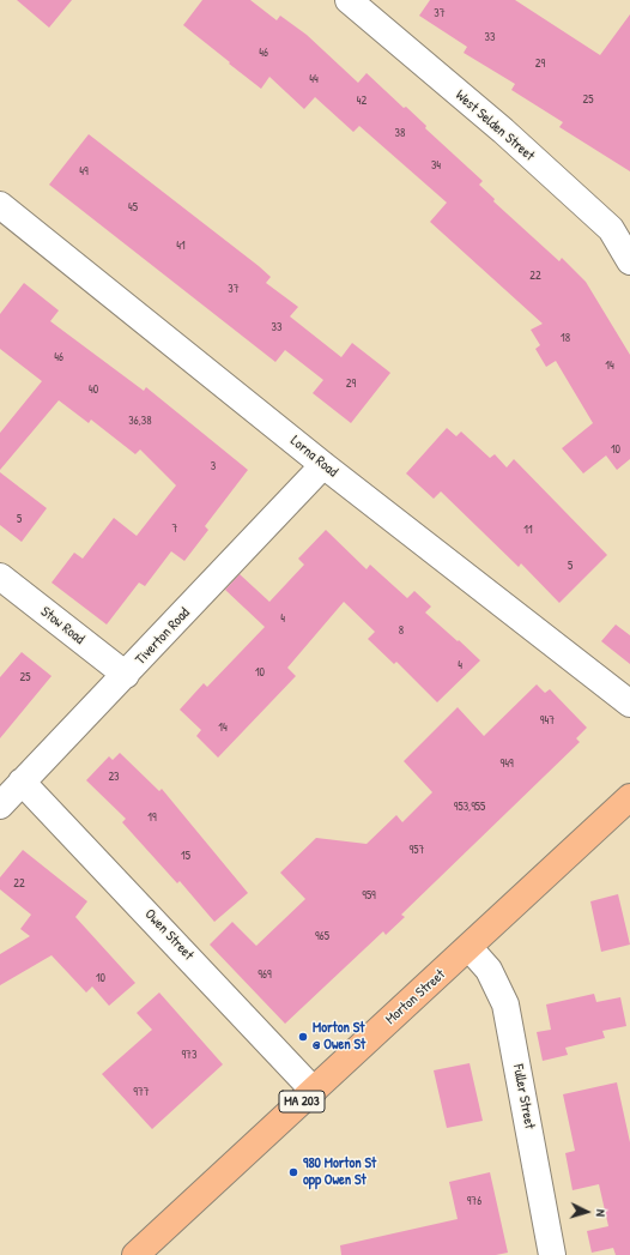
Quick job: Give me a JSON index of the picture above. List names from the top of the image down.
{
  "streets": {
    "highway": ["Morton Street", "MA 203"],
    "street": [
      "West Selden Street",
      "Lorna Road",
      "Stow Road",
      "Tiverton Road",
      "Owen Street",
      "Fuller Street"
    ]
  },
  "crossings": [
    ["Lorna Road", "Tiverton Road"],
    ["Stow Road", "Tiverton Road"],
    ["Tiverton Road", "Owen Street"],
    ["Owen Street", "Morton Street"],
    ["Morton Street", "Fuller Street"]
  ],
  "places": ["Morton St @ Owen St", "980 Morton St opp Owen St"],
  "house_numbers": [
    "37",
    "33",
    "46",
    "29",
    "44",
    "25",
    "42",
    "38",
    "34",
    "49",
    "45",
    "41",
    "22",
    "37",
    "33",
    "18",
    "46",
    "14",
    "29",
    "40",
    "36,38",
    "10",
    "3",
    "5",
    "7",
    "11",
    "5",
    "4",
    "8",
    "4",
    "10",
    "25",
    "947",
    "14",
    "949",
    "23",
    "953,955",
    "19",
    "957",
    "15",
    "22",
    "959",
    "965",
    "969",
    "10",
    "973",
    "977",
    "976"
  ],
  "north": "right"
}
